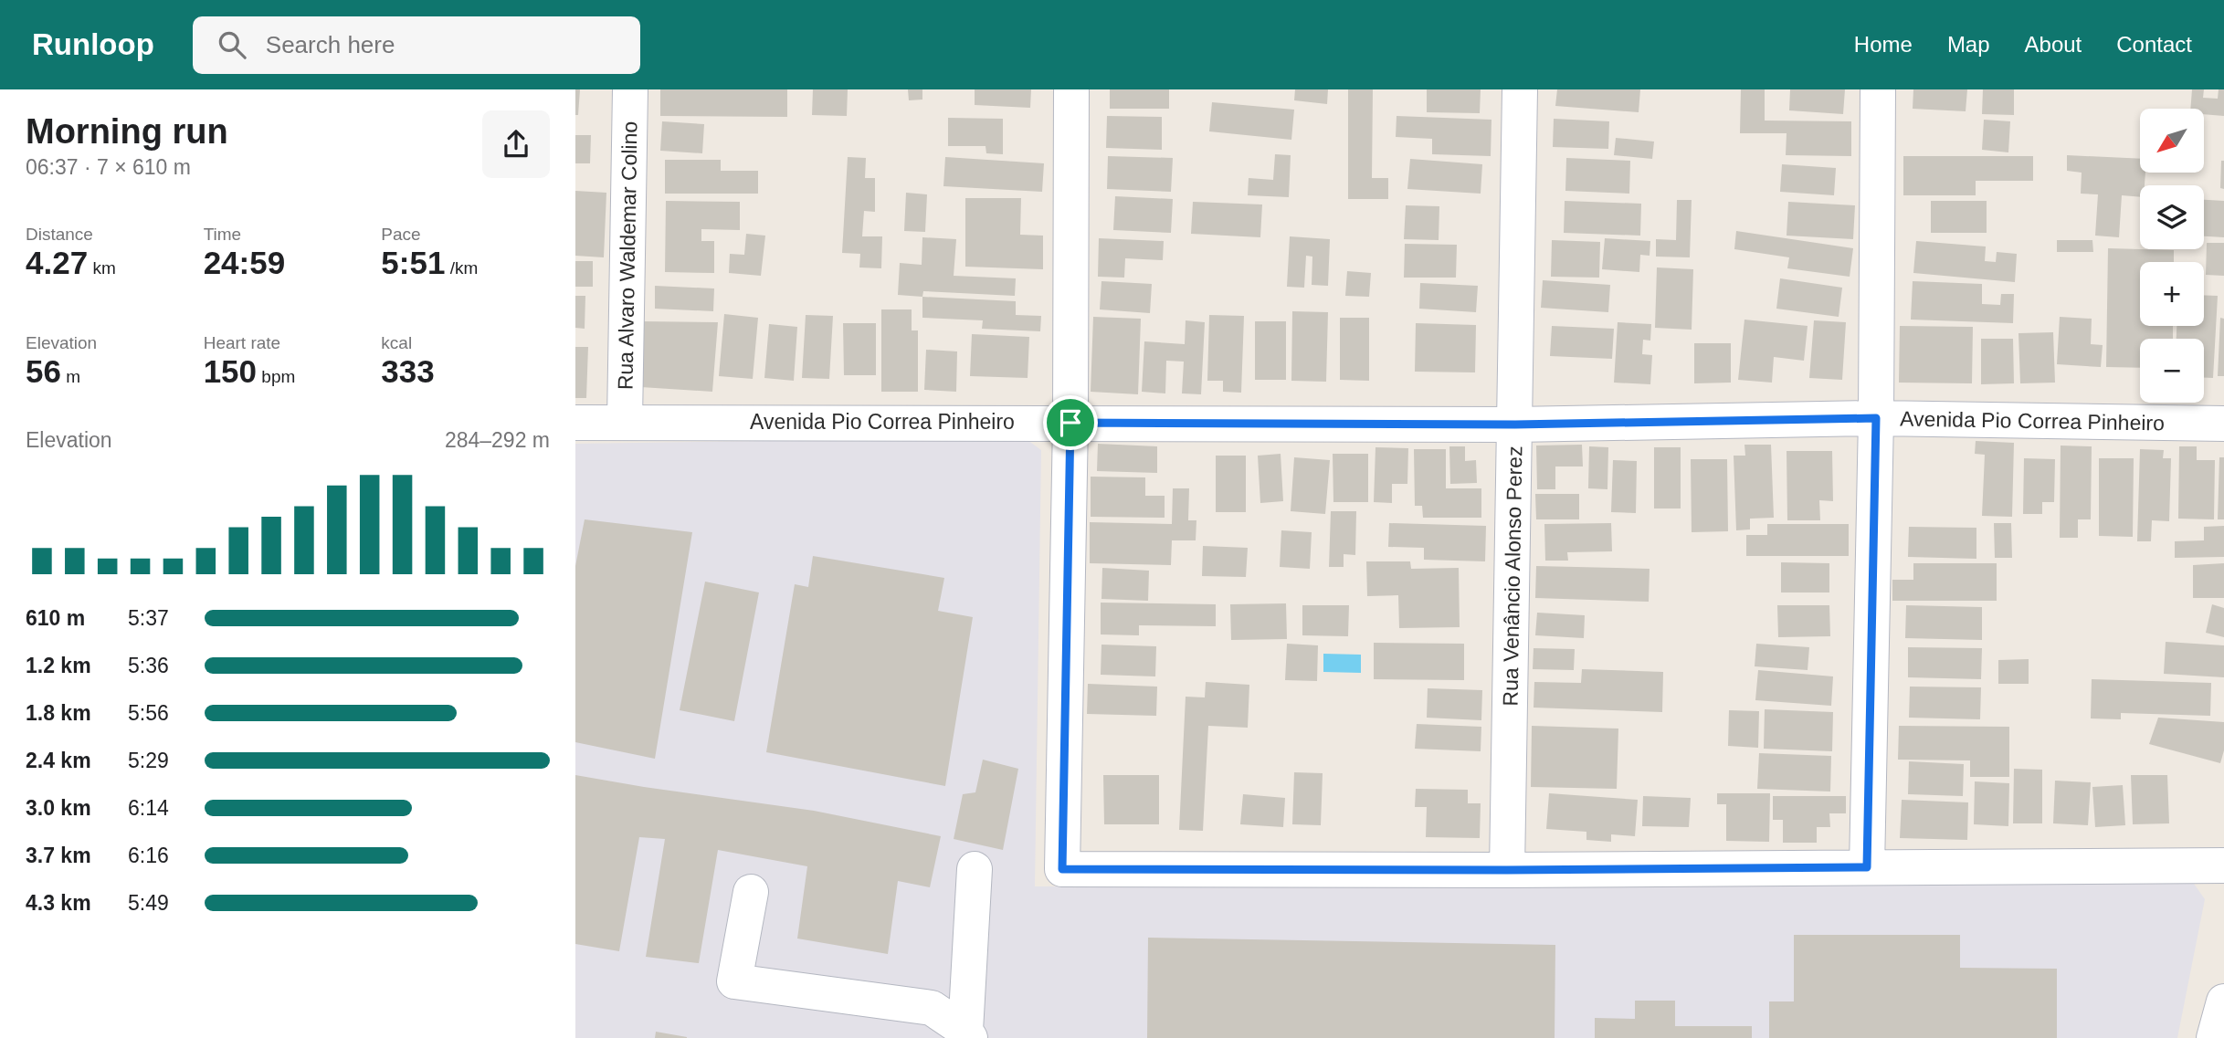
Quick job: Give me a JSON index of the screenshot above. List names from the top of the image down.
{
  "streets": {
    "street": ["Rua Alvaro Waldemar Colino", "Avenida Pio Correa Pinheiro", "Rua Venâncio Alonso Perez"]
  },
  "crossings": [
    ["Rua Alvaro Waldemar Colino", "Avenida Pio Correa Pinheiro"],
    ["Avenida Pio Correa Pinheiro", "Rua Venâncio Alonso Perez"]
  ],
  "north": "bottom left",
  "page": {
    "header": "Runloop",
    "search": "Search here",
    "nav": [
      "Home",
      "Map",
      "About",
      "Contact"
    ],
    "heading": ["Morning run", "06:37 · 7 × 610 m"],
    "map_buttons": ["+", "−"],
    "stats": [
      ["Distance", "4.27 km"],
      ["Time", "24:59"],
      ["Pace", "5:51 /km"],
      ["Elevation", "56 m"],
      ["Heart rate", "150 bpm"],
      ["kcal", "333"]
    ],
    "chart": ["Elevation", "284–292 m"],
    "list": [
      {
        "name": "610 m",
        "note": "5:37"
      },
      {
        "name": "1.2 km",
        "note": "5:36"
      },
      {
        "name": "1.8 km",
        "note": "5:56"
      },
      {
        "name": "2.4 km",
        "note": "5:29"
      },
      {
        "name": "3.0 km",
        "note": "6:14"
      },
      {
        "name": "3.7 km",
        "note": "6:16"
      },
      {
        "name": "4.3 km",
        "note": "5:49"
      }
    ]
  }
}
